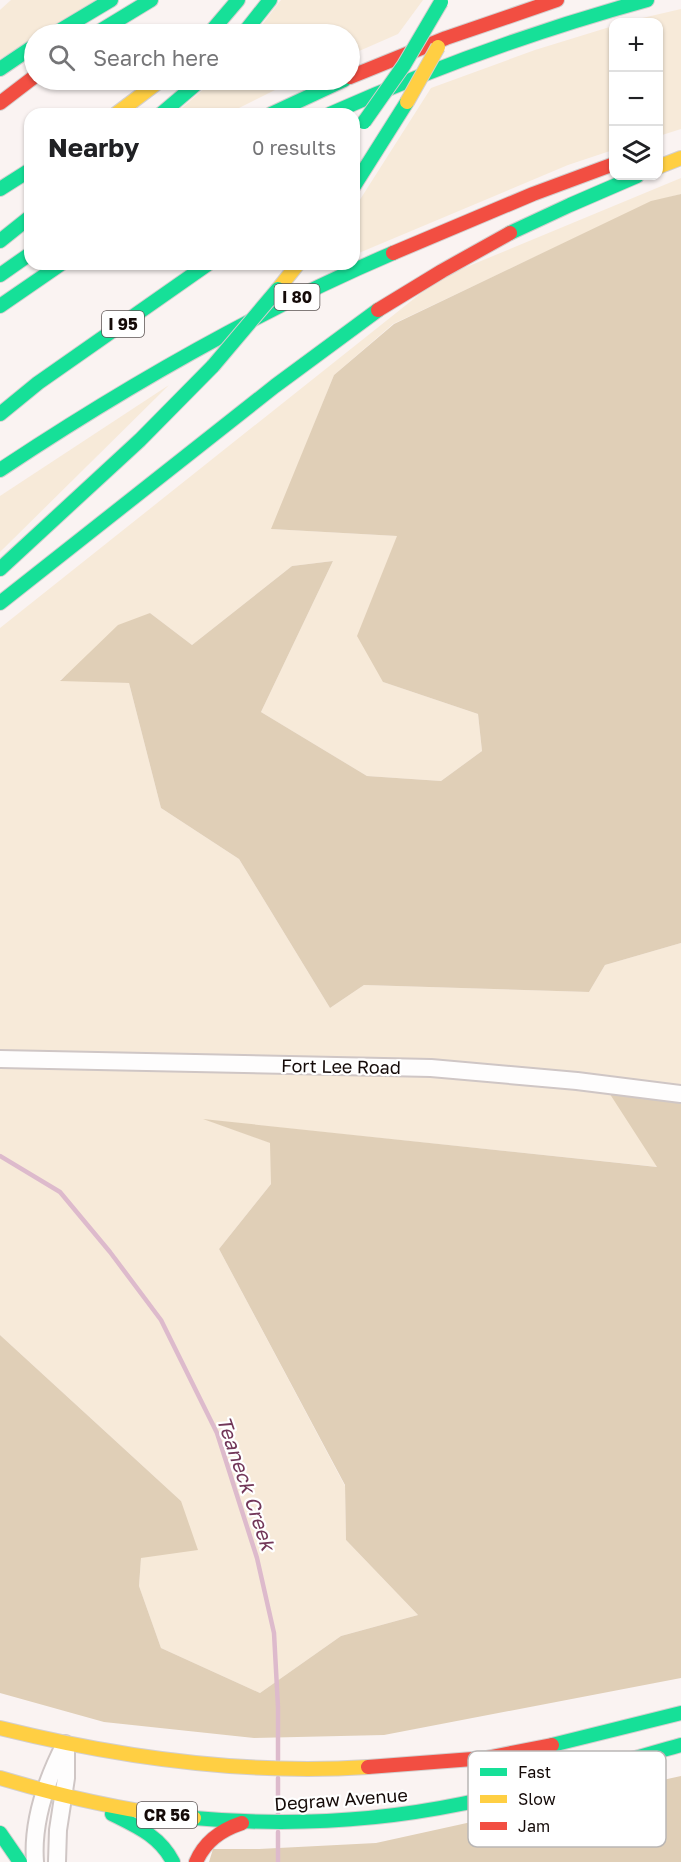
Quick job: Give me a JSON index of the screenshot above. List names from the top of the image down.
{
  "streets": {
    "main road": [
      "I 80",
      "I 95",
      "Degraw Avenue",
      "CR 56"
    ],
    "street": ["Fort Lee Road"]
  },
  "water": ["Teaneck Creek"],
  "legend": ["Fast", "Slow", "Jam"],
  "page": {
    "map_buttons": ["+", "−"],
    "search": "Search here",
    "heading": ["Nearby", "0 results"]
  }
}
